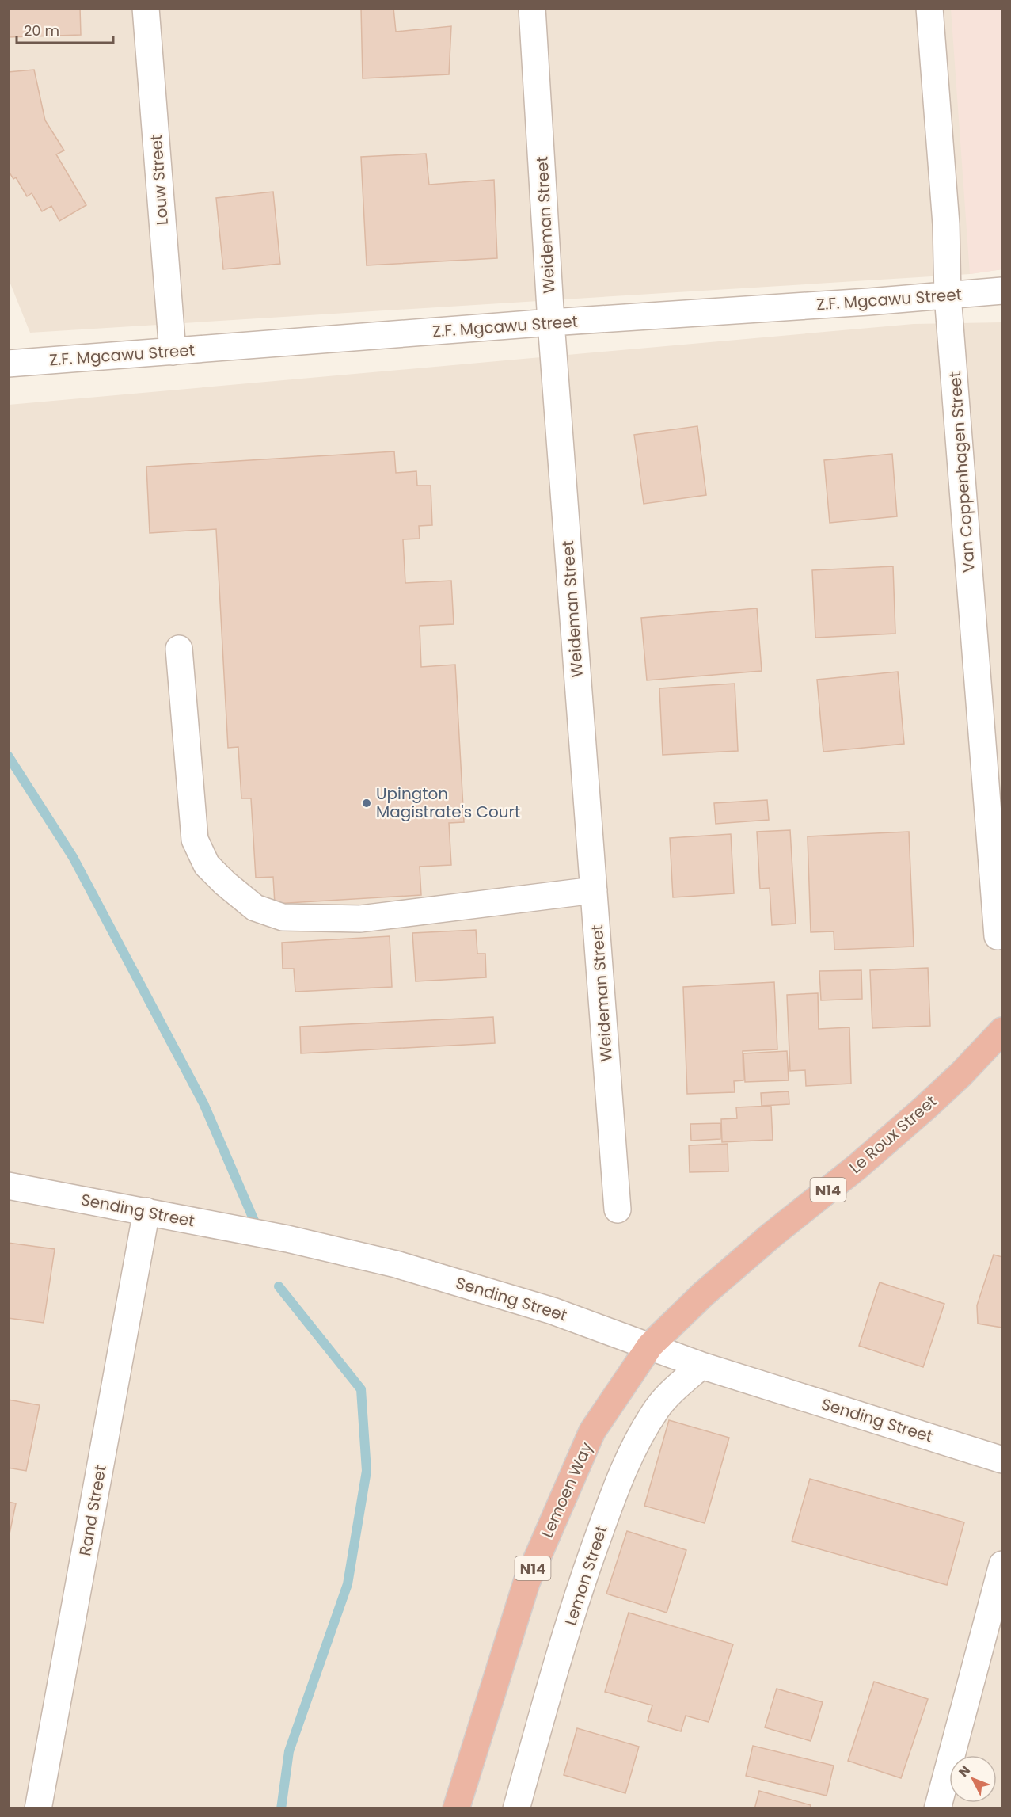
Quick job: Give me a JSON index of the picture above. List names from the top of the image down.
{
  "streets": {
    "highway": ["Le Roux Street", "N14", "Lemoen Way"],
    "street": [
      "Louw Street",
      "Weideman Street",
      "Z.F. Mgcawu Street",
      "Van Coppenhagen Street",
      "Sending Street",
      "Rand Street",
      "Lemon Street"
    ]
  },
  "crossings": [
    ["Louw Street", "Z.F. Mgcawu Street"],
    ["Weideman Street", "Z.F. Mgcawu Street"],
    ["Z.F. Mgcawu Street", "Van Coppenhagen Street"],
    ["Le Roux Street", "Sending Street"],
    ["Le Roux Street", "Lemoen Way"],
    ["Sending Street", "Lemoen Way"],
    ["Sending Street", "Rand Street"],
    ["Sending Street", "Lemon Street"]
  ],
  "places": ["Upington Magistrate's Court"],
  "scale_bar": "20 m",
  "north": "top left"
}
